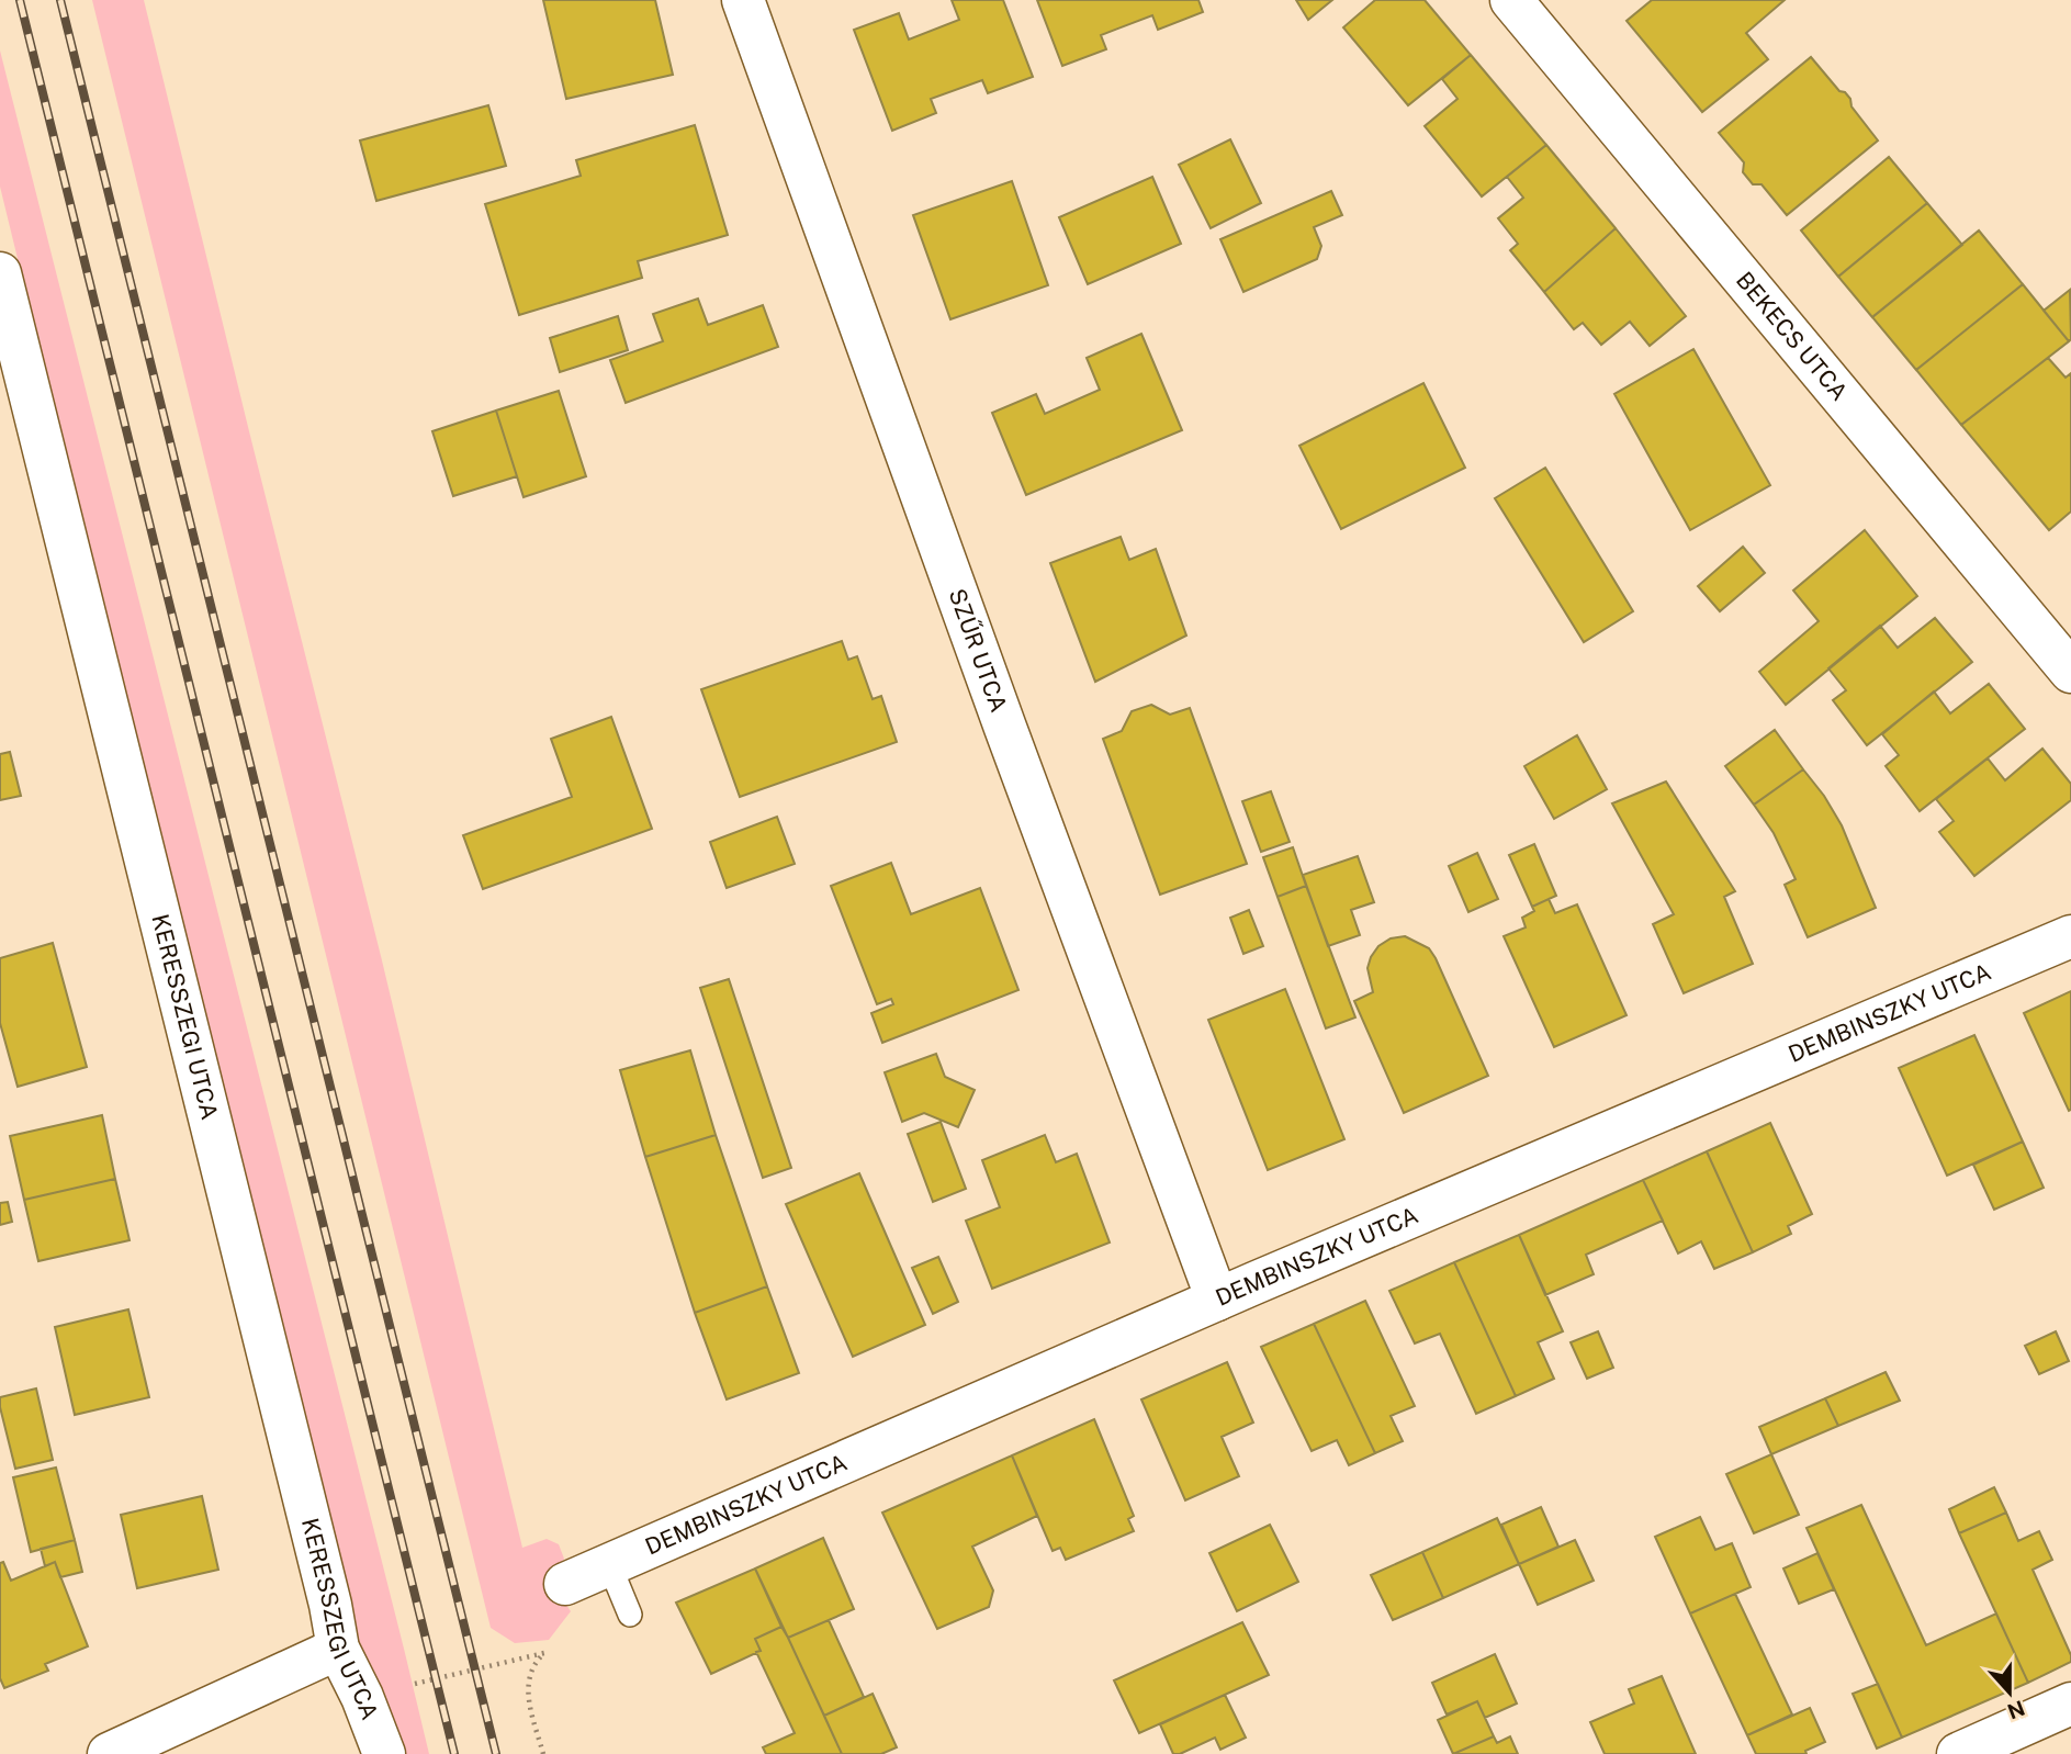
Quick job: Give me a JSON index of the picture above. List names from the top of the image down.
{
  "streets": {
    "street": [
      "BEKECS UTCA",
      "SZŰR UTCA",
      "DEMBINSZKY UTCA",
      "KERESSZEGI UTCA"
    ]
  },
  "crossings": [
    ["SZŰR UTCA", "DEMBINSZKY UTCA"]
  ],
  "north": "bottom"
}
